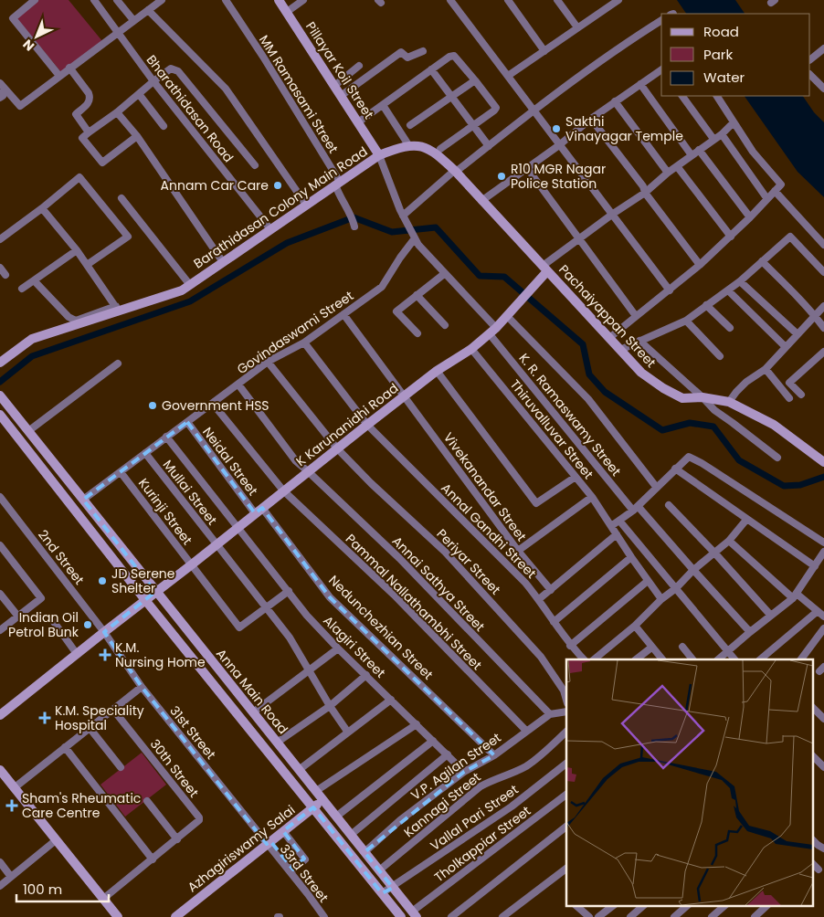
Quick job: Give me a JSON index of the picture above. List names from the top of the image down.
{
  "streets": {
    "main road": [
      "Pillayar Koil Street",
      "Barathidasan Colony Main Road",
      "Pachaiyappan Street",
      "K Karunanidhi Road",
      "Anna Main Road",
      "Azhagiriswamy Salai"
    ],
    "street": [
      "MM Ramasami Street",
      "Bharathidasan Road",
      "Govindaswami Street",
      "K. R. Ramaswamy Street",
      "Thiruvalluvar Street",
      "Neidal Street",
      "Vivekanandar Street",
      "Mullai Street",
      "Kurinji Street",
      "Annal Gandhi Street",
      "2nd Street",
      "Periyar Street",
      "Annai Sathya Street",
      "Pammal Nallathambhi Street",
      "Nedunchezhian Street",
      "Alagiri Street",
      "31st Street",
      "V.P. Agilan Street",
      "30th Street",
      "Kannagi Street",
      "Vallal Pari Street",
      "Tholkappiar Street",
      "33rd Street"
    ]
  },
  "crossings": [
    ["Pillayar Koil Street", "Barathidasan Colony Main Road"],
    ["Pillayar Koil Street", "K. R. Ramaswamy Street"],
    ["MM Ramasami Street", "Barathidasan Colony Main Road"],
    ["Bharathidasan Road", "Barathidasan Colony Main Road"],
    ["Barathidasan Colony Main Road", "Pachaiyappan Street"],
    ["Barathidasan Colony Main Road", "K. R. Ramaswamy Street"],
    ["Barathidasan Colony Main Road", "K Karunanidhi Road"],
    ["Pachaiyappan Street", "K Karunanidhi Road"],
    ["Govindaswami Street", "K. R. Ramaswamy Street"],
    ["Govindaswami Street", "Neidal Street"],
    ["Govindaswami Street", "Vivekanandar Street"],
    ["Govindaswami Street", "Mullai Street"],
    ["Govindaswami Street", "Kurinji Street"],
    ["Govindaswami Street", "Annal Gandhi Street"],
    ["Govindaswami Street", "Periyar Street"],
    ["Govindaswami Street", "Annai Sathya Street"],
    ["Govindaswami Street", "Pammal Nallathambhi Street"],
    ["Govindaswami Street", "Alagiri Street"],
    ["Govindaswami Street", "Anna Main Road"],
    ["K. R. Ramaswamy Street", "K Karunanidhi Road"],
    ["K Karunanidhi Road", "Thiruvalluvar Street"],
    ["K Karunanidhi Road", "Neidal Street"],
    ["K Karunanidhi Road", "Vivekanandar Street"],
    ["K Karunanidhi Road", "Mullai Street"],
    ["K Karunanidhi Road", "Kurinji Street"],
    ["K Karunanidhi Road", "Annal Gandhi Street"],
    ["K Karunanidhi Road", "2nd Street"],
    ["K Karunanidhi Road", "Periyar Street"],
    ["K Karunanidhi Road", "Annai Sathya Street"],
    ["K Karunanidhi Road", "Pammal Nallathambhi Street"],
    ["K Karunanidhi Road", "Nedunchezhian Street"],
    ["K Karunanidhi Road", "Alagiri Street"],
    ["K Karunanidhi Road", "Anna Main Road"],
    ["K Karunanidhi Road", "31st Street"],
    ["Neidal Street", "Nedunchezhian Street"],
    ["Mullai Street", "Kurinji Street"],
    ["2nd Street", "31st Street"],
    ["Annai Sathya Street", "V.P. Agilan Street"],
    ["Pammal Nallathambhi Street", "V.P. Agilan Street"],
    ["Nedunchezhian Street", "V.P. Agilan Street"],
    ["Alagiri Street", "V.P. Agilan Street"],
    ["Anna Main Road", "V.P. Agilan Street"],
    ["Anna Main Road", "Kannagi Street"],
    ["Anna Main Road", "Vallal Pari Street"],
    ["Anna Main Road", "Tholkappiar Street"],
    ["Anna Main Road", "Azhagiriswamy Salai"],
    ["31st Street", "Azhagiriswamy Salai"],
    ["31st Street", "33rd Street"],
    ["Azhagiriswamy Salai", "33rd Street"]
  ],
  "places": {
    "other": [
      "Sakthi Vinayagar Temple",
      "R10 MGR Nagar Police Station",
      "Annam Car Care",
      "Government HSS",
      "JD Serene Shelter",
      "Indian Oil Petrol Bunk"
    ],
    "health": ["K.M. Nursing Home", "K.M. Speciality Hospital", "Sham's Rheumatic Care Centre"]
  },
  "legend": ["Road", "Park", "Water"],
  "scale_bar": "100 m",
  "north": "bottom left"
}
